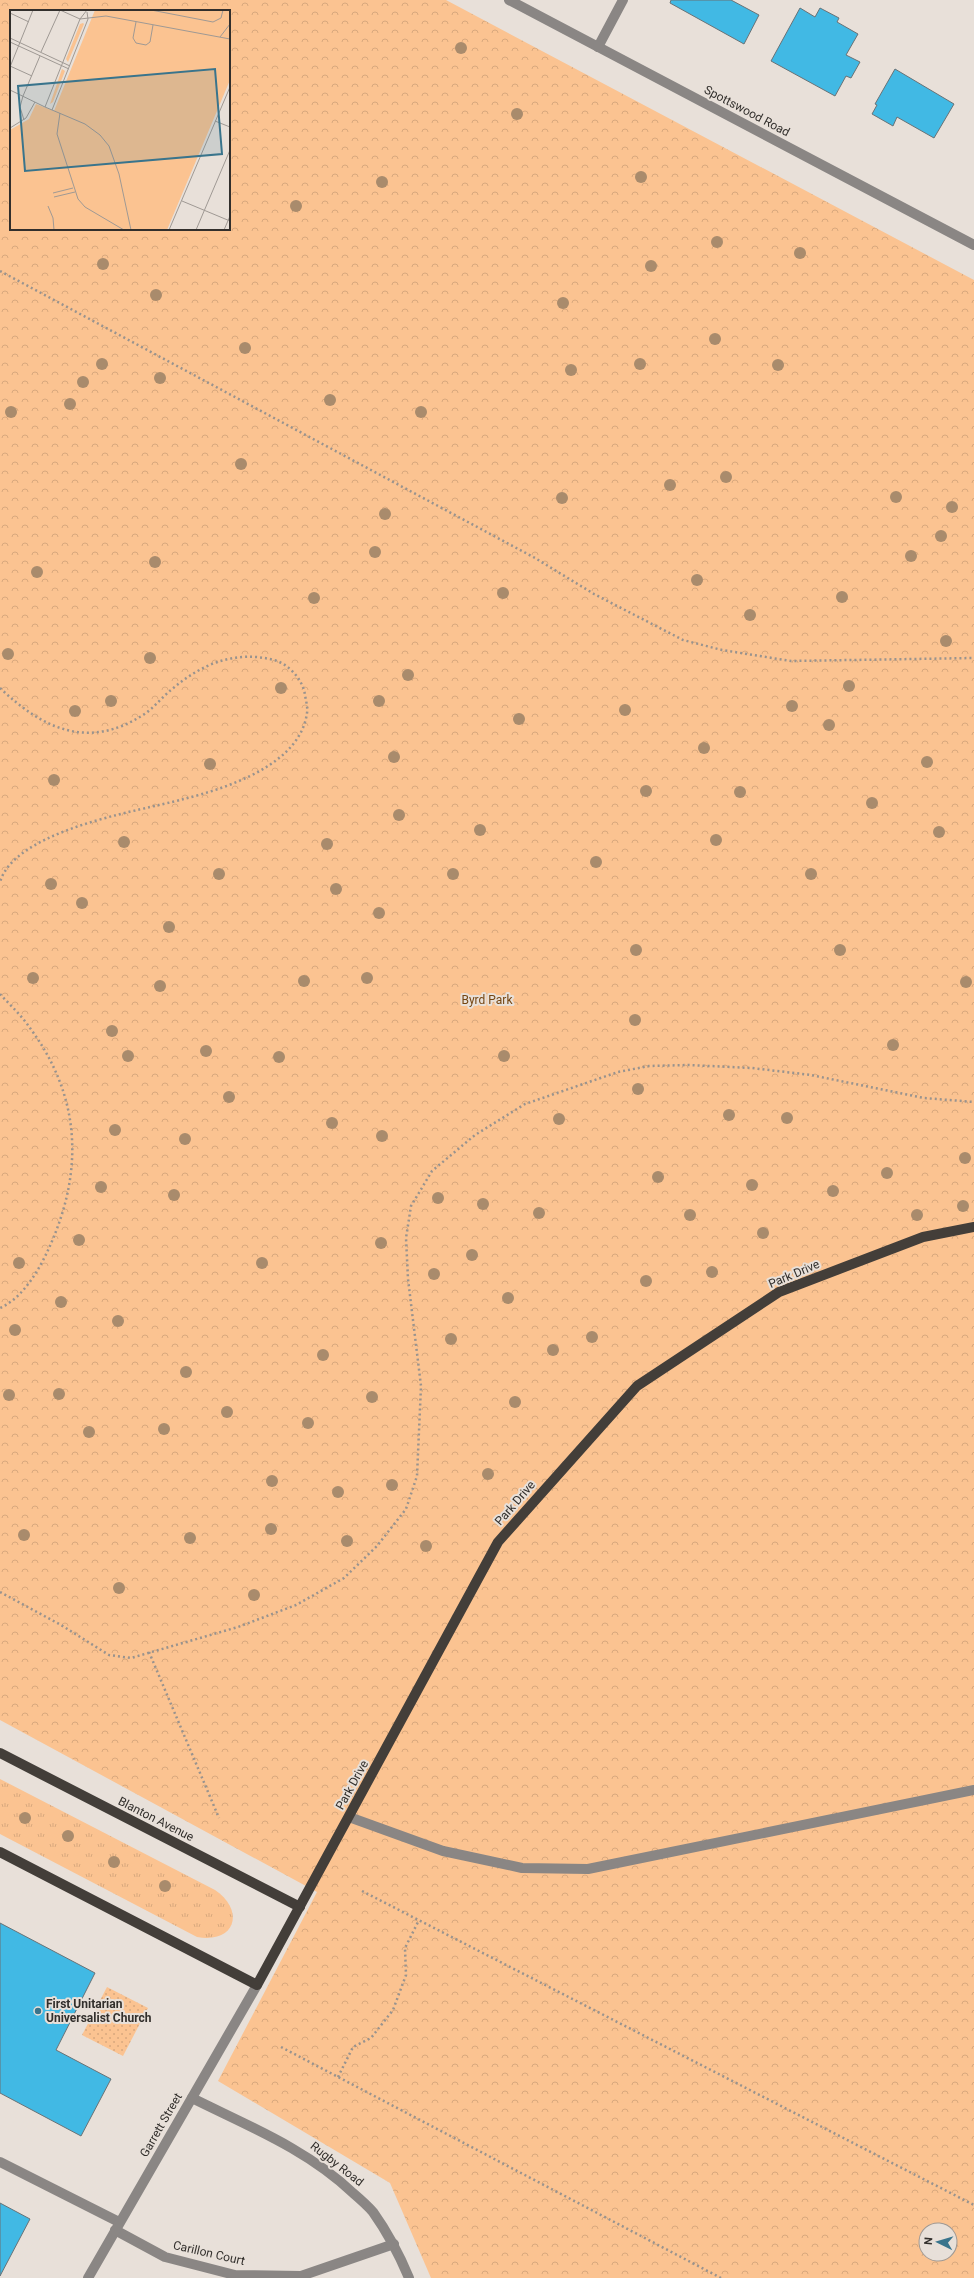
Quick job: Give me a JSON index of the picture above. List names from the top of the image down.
{
  "streets": {
    "main road": ["Park Drive", "Blanton Avenue"],
    "street": [
      "Spottswood Road",
      "Garrett Street",
      "Rugby Road",
      "Carillon Court"
    ]
  },
  "crossings": [
    ["Park Drive", "Blanton Avenue"],
    ["Park Drive", "Garrett Street"],
    ["Garrett Street", "Rugby Road"],
    ["Garrett Street", "Carillon Court"],
    ["Rugby Road", "Carillon Court"]
  ],
  "parks": ["Byrd Park"],
  "places": ["First Unitarian Universalist Church"],
  "north": "left"
}
